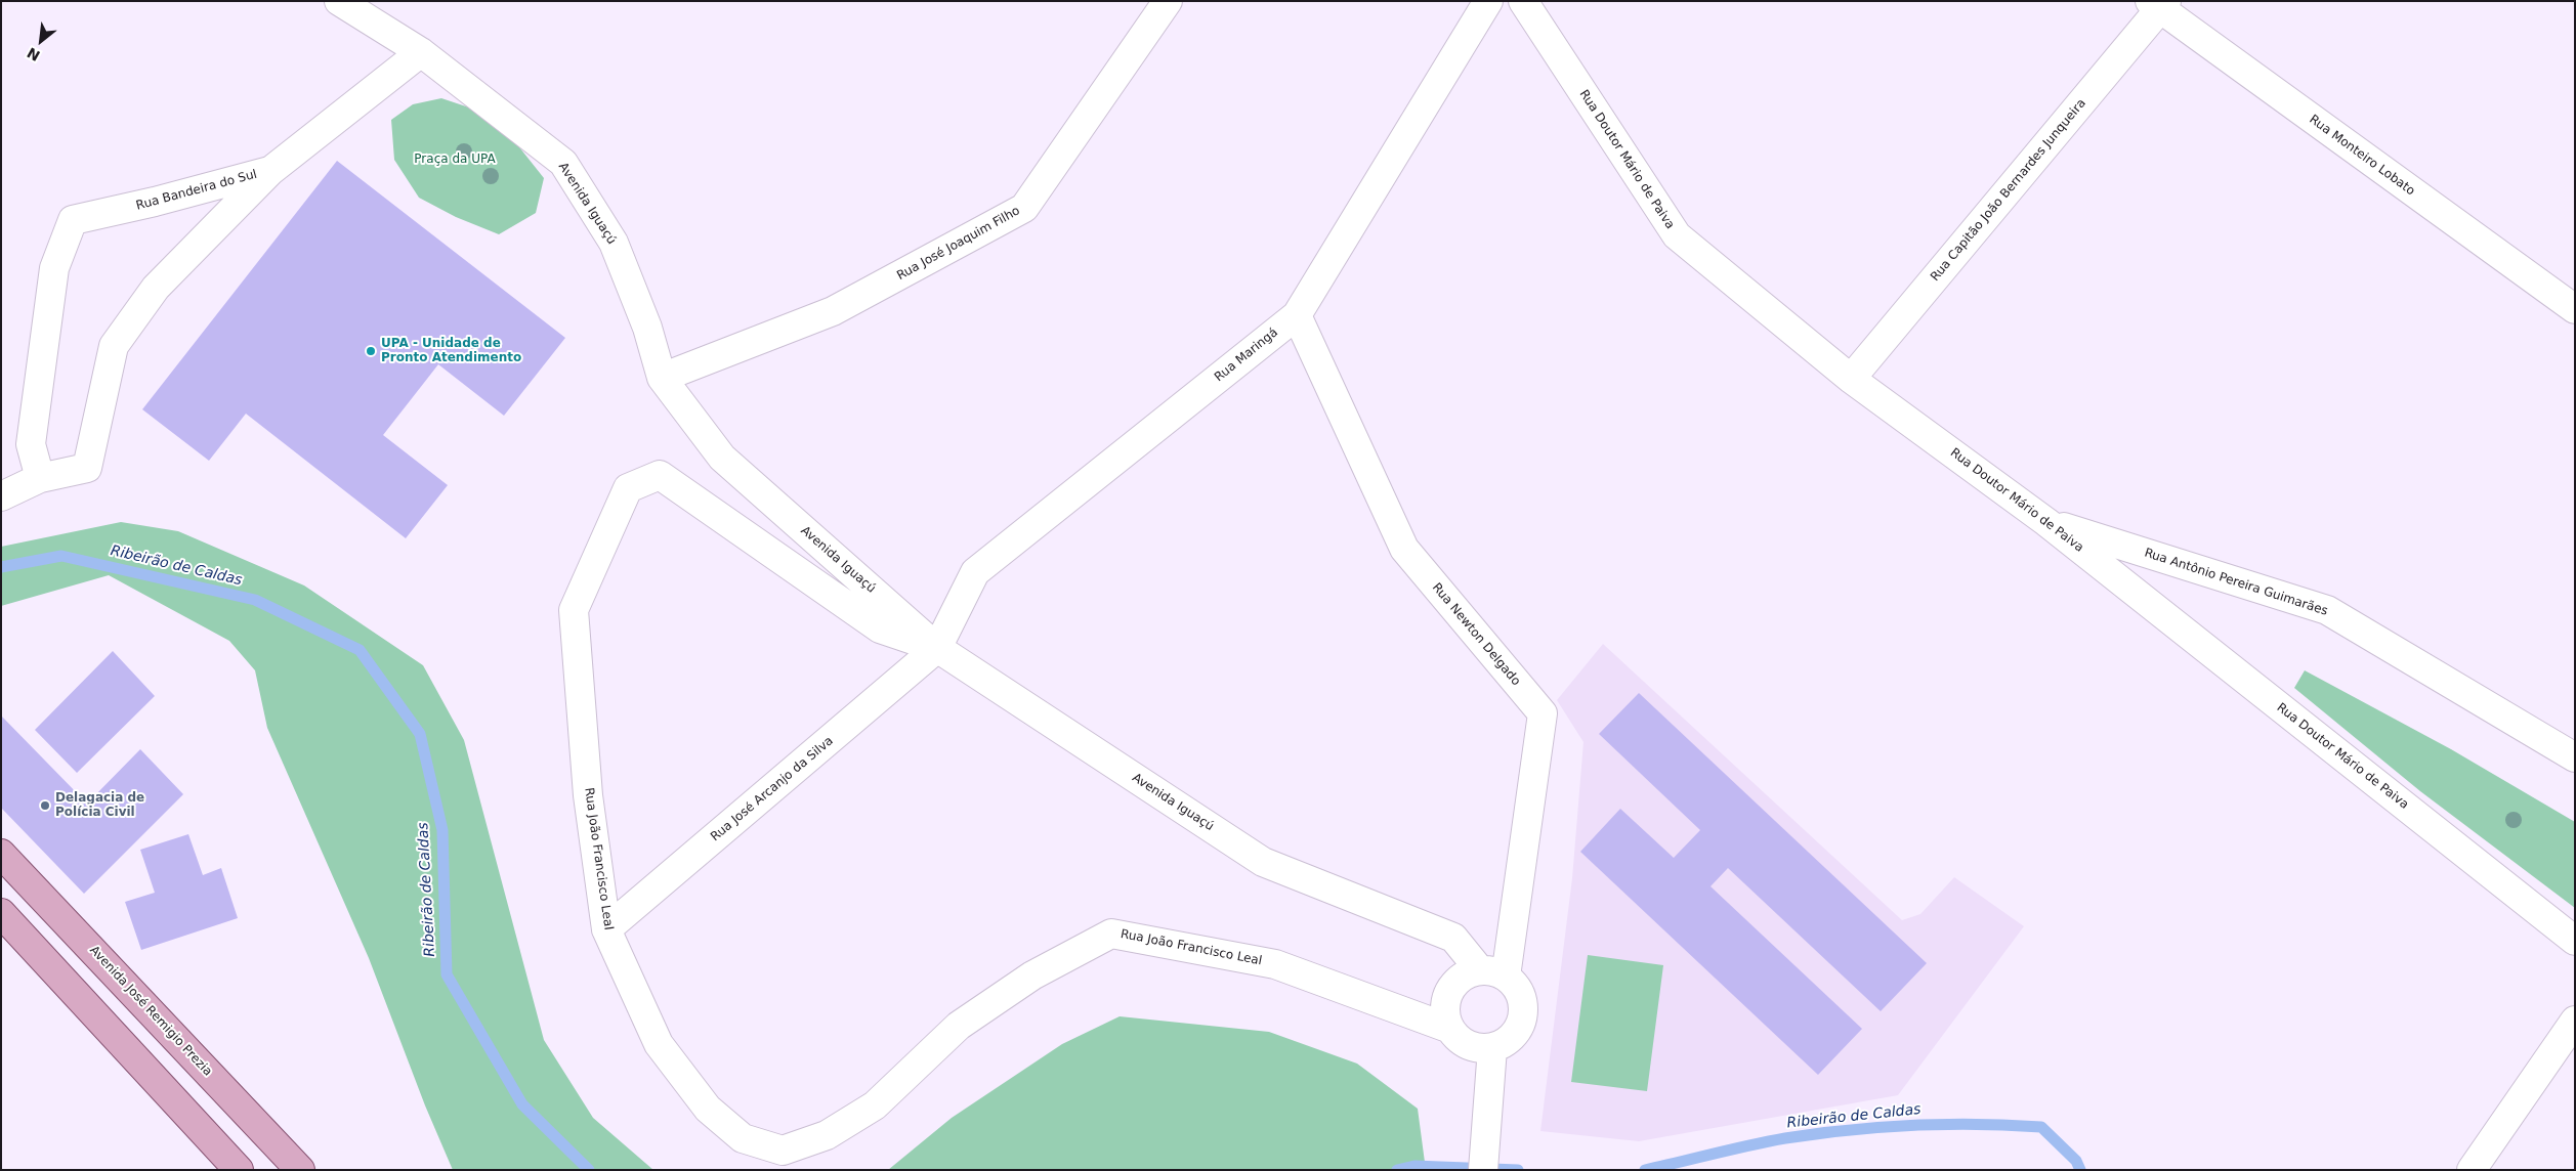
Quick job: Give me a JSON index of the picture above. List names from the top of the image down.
{
  "streets": {
    "main road": ["Avenida José Remigio Prezia"],
    "street": [
      "Rua Monteiro Lobato",
      "Rua Doutor Mário de Paiva",
      "Rua Bandeira do Sul",
      "Rua Capitão João Bernardes Junqueira",
      "Avenida Iguaçú",
      "Rua José Joaquim Filho",
      "Rua Maringá",
      "Rua Antônio Pereira Guimarães",
      "Rua Newton Delgado",
      "Rua José Arcanjo da Silva",
      "Rua João Francisco Leal"
    ]
  },
  "crossings": [
    ["Rua Monteiro Lobato", "Rua Capitão João Bernardes Junqueira"],
    ["Rua Doutor Mário de Paiva", "Rua Capitão João Bernardes Junqueira"],
    ["Rua Doutor Mário de Paiva", "Rua Antônio Pereira Guimarães"],
    ["Avenida Iguaçú", "Rua José Joaquim Filho"],
    ["Avenida Iguaçú", "Rua Maringá"],
    ["Avenida Iguaçú", "Rua Newton Delgado"],
    ["Avenida Iguaçú", "Rua José Arcanjo da Silva"],
    ["Avenida Iguaçú", "Rua João Francisco Leal"],
    ["Rua Maringá", "Rua Newton Delgado"],
    ["Rua Maringá", "Rua José Arcanjo da Silva"],
    ["Rua Maringá", "Rua João Francisco Leal"],
    ["Rua Newton Delgado", "Rua João Francisco Leal"],
    ["Rua José Arcanjo da Silva", "Rua João Francisco Leal"]
  ],
  "water": ["Ribeirão de Caldas"],
  "parks": ["Praça da UPA"],
  "places": ["UPA - Unidade de Pronto Atendimento", "Delagacia de Polícia Civil"],
  "north": "bottom left"
}
